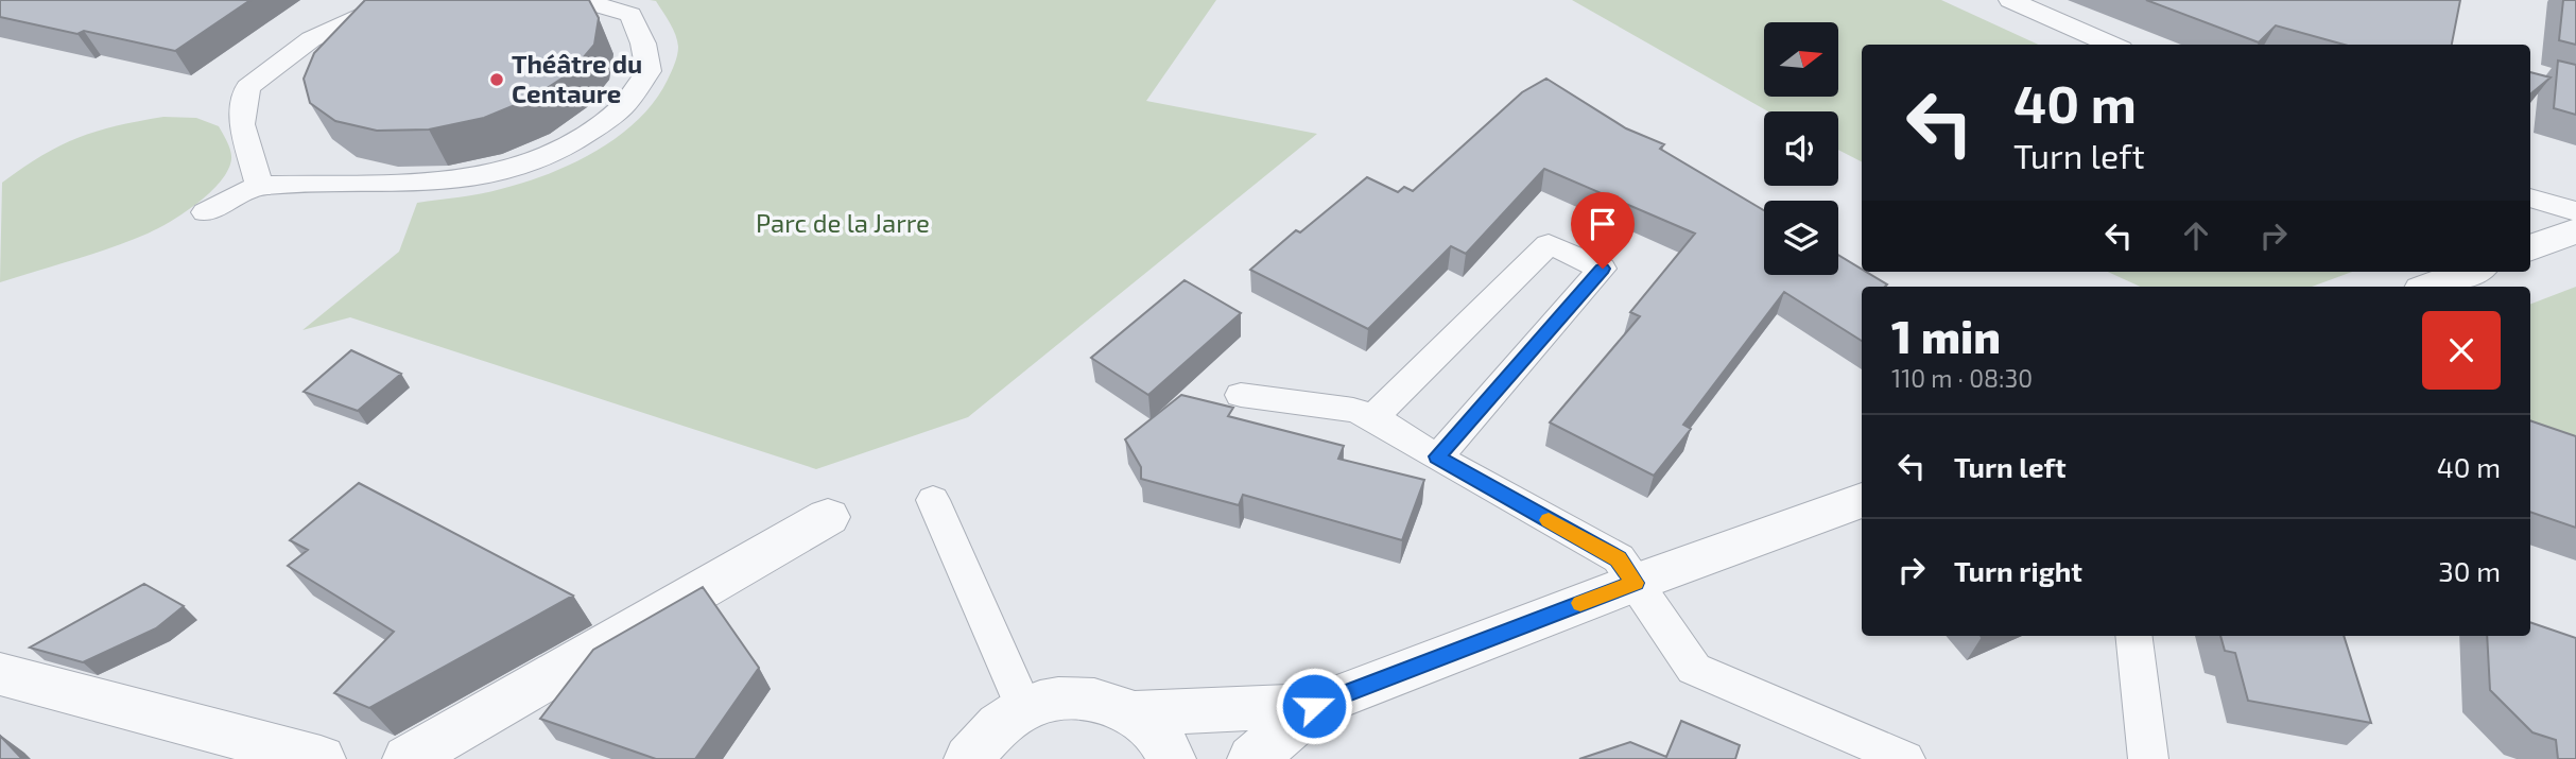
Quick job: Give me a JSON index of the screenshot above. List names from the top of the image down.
{
  "parks": ["Parc de la Jarre"],
  "places": ["Théâtre du Centaure"],
  "north": "right",
  "page": {
    "turn": ["40 m", "Turn left"],
    "heading": ["1 min", "110 m · 08:30"],
    "list": [
      {
        "name": "Turn left",
        "value": "40 m"
      },
      {
        "name": "Turn right",
        "value": "30 m"
      }
    ]
  }
}
